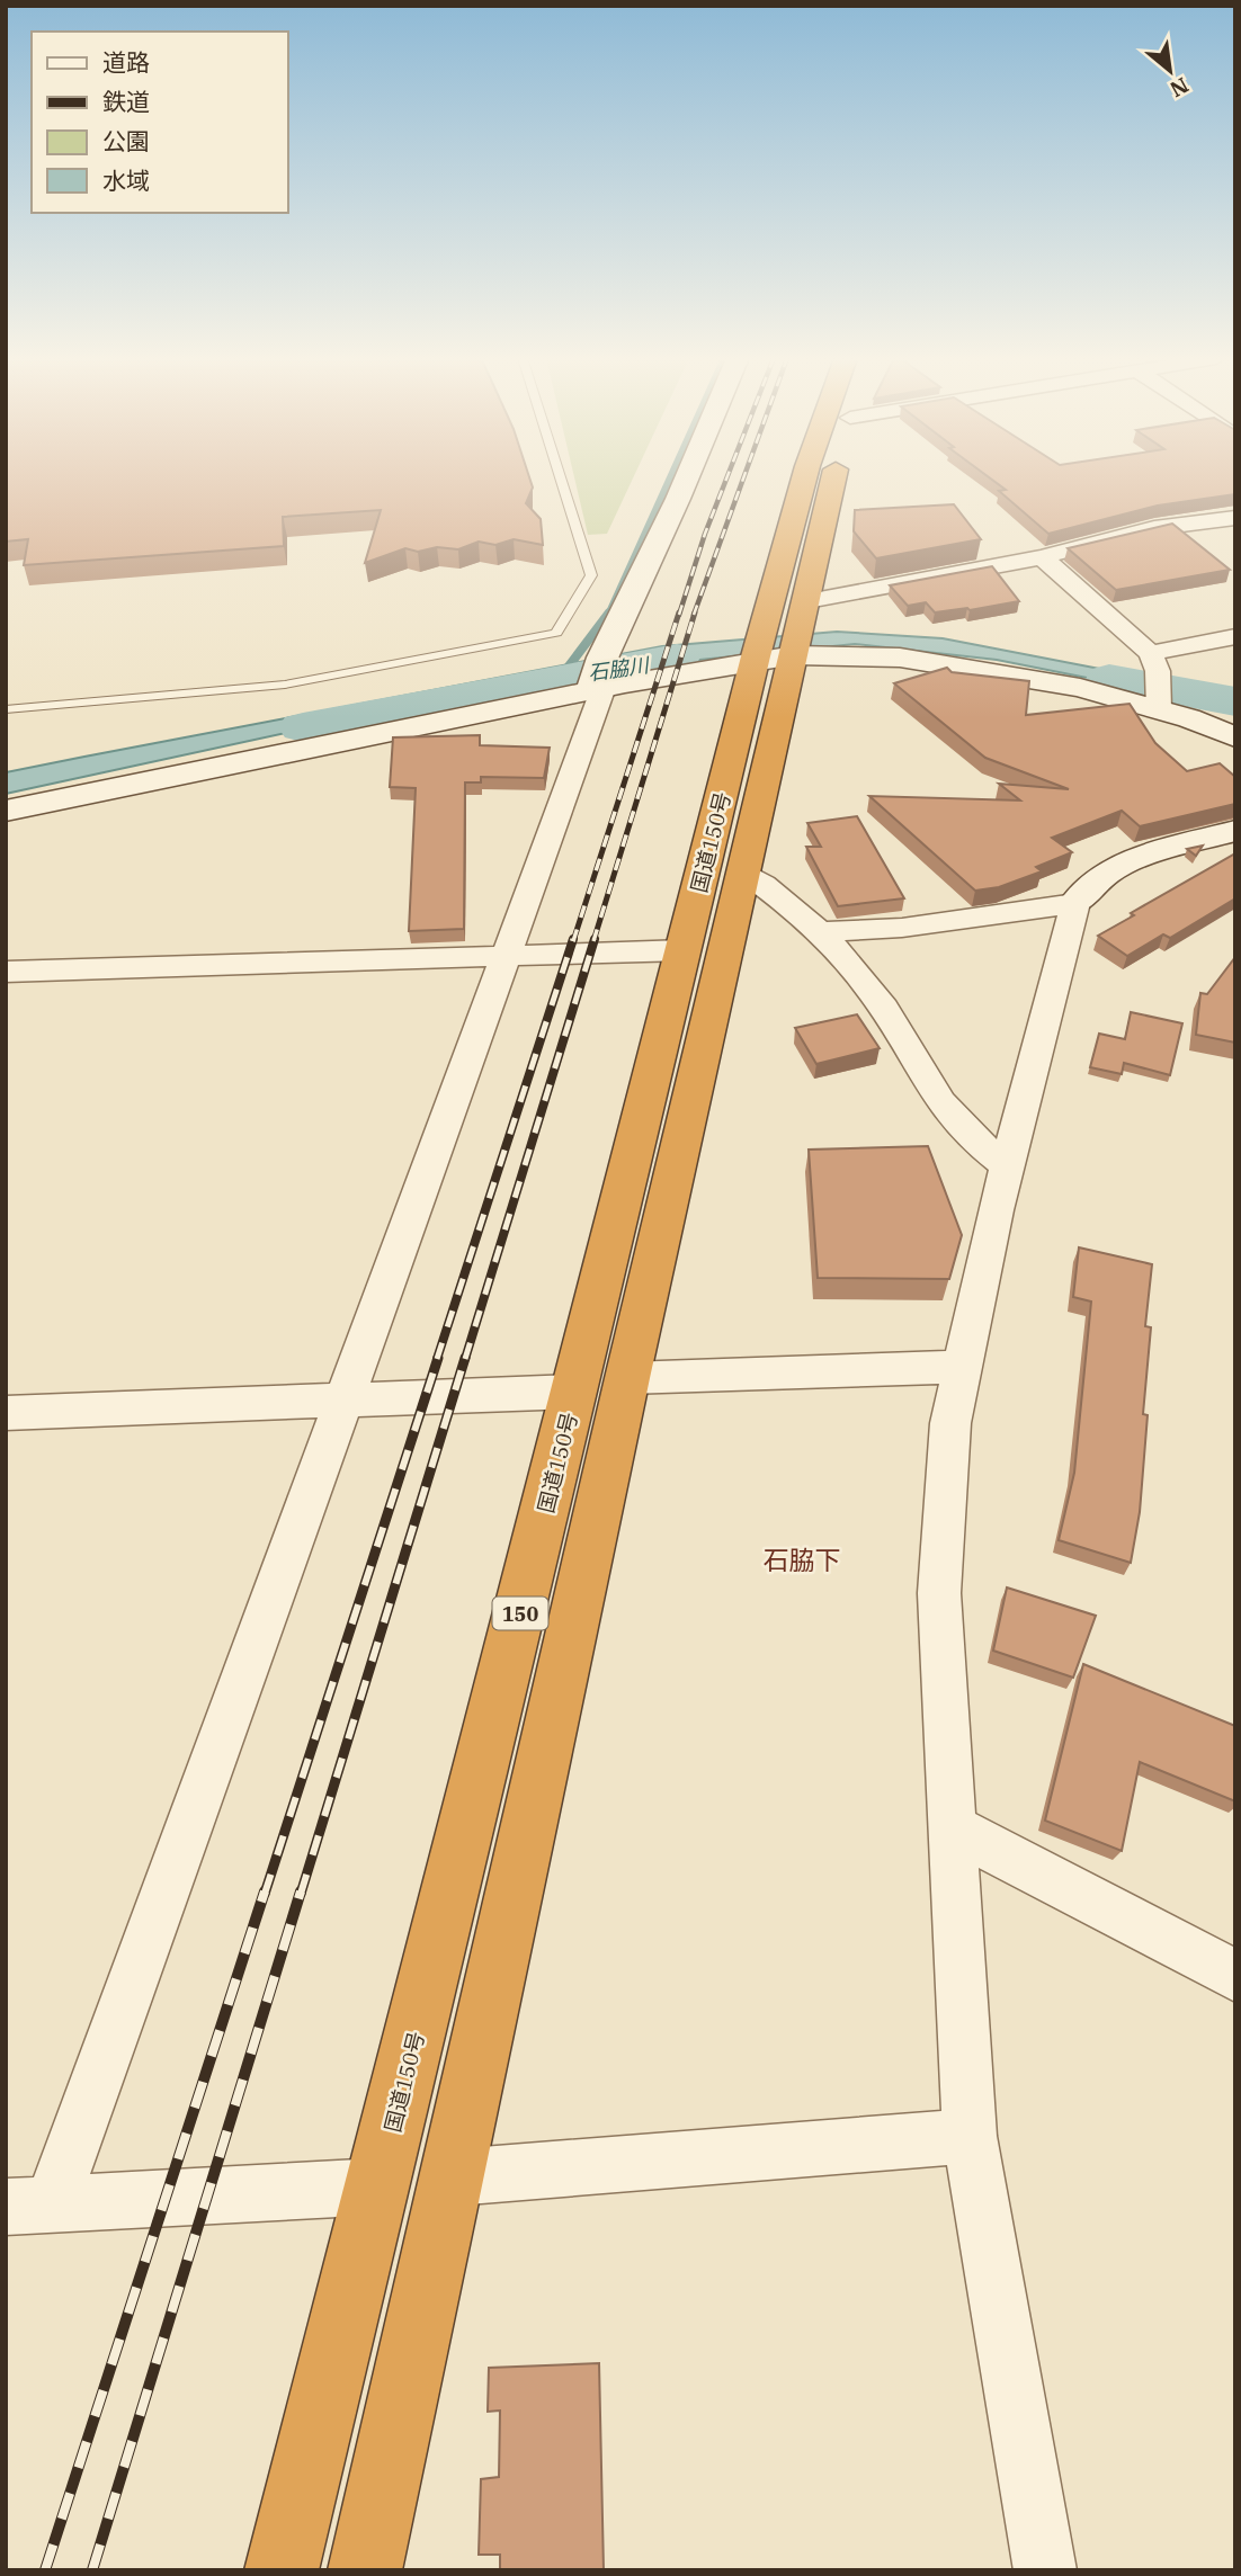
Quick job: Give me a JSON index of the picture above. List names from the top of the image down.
{
  "streets": {
    "highway": ["国道150号", "150"]
  },
  "districts": ["石脇下"],
  "water": ["石脇川"],
  "legend": [
    "道路",
    "鉄道",
    "公園",
    "水域"
  ],
  "north": "bottom right"
}
